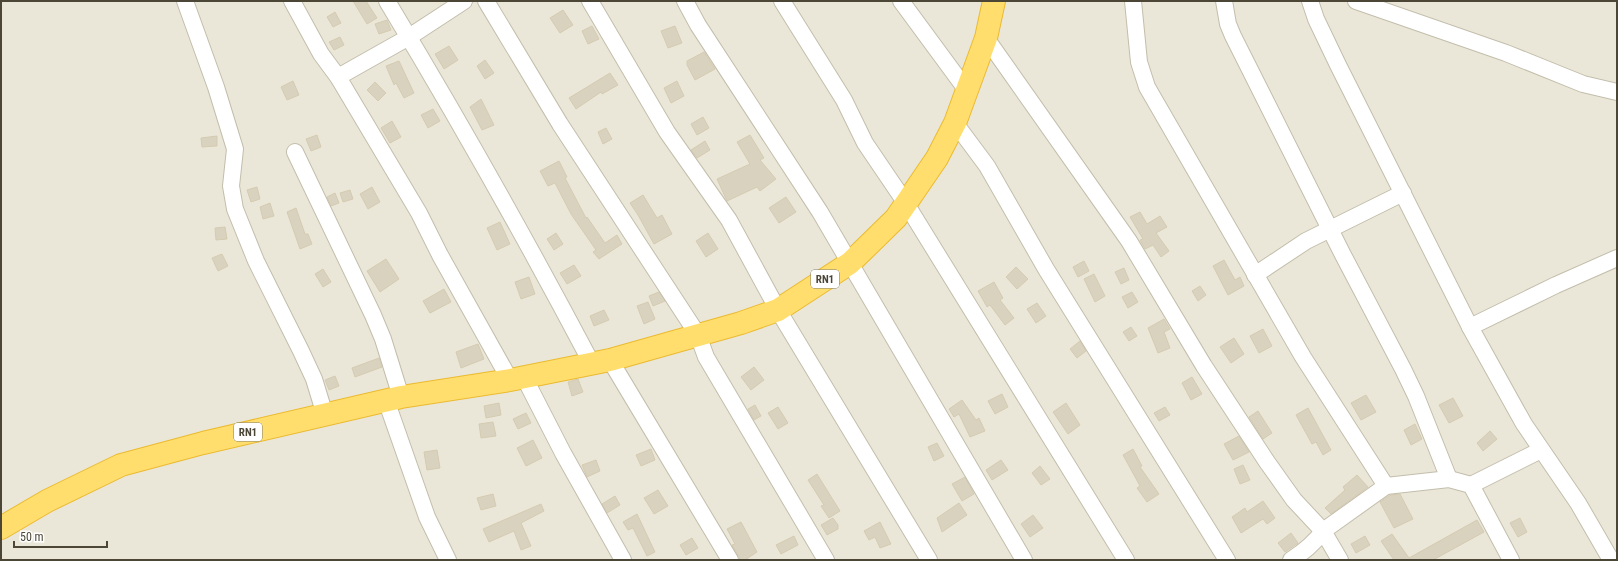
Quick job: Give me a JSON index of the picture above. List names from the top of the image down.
{
  "streets": {
    "highway": ["RN1"]
  },
  "scale_bar": "50 m"
}
